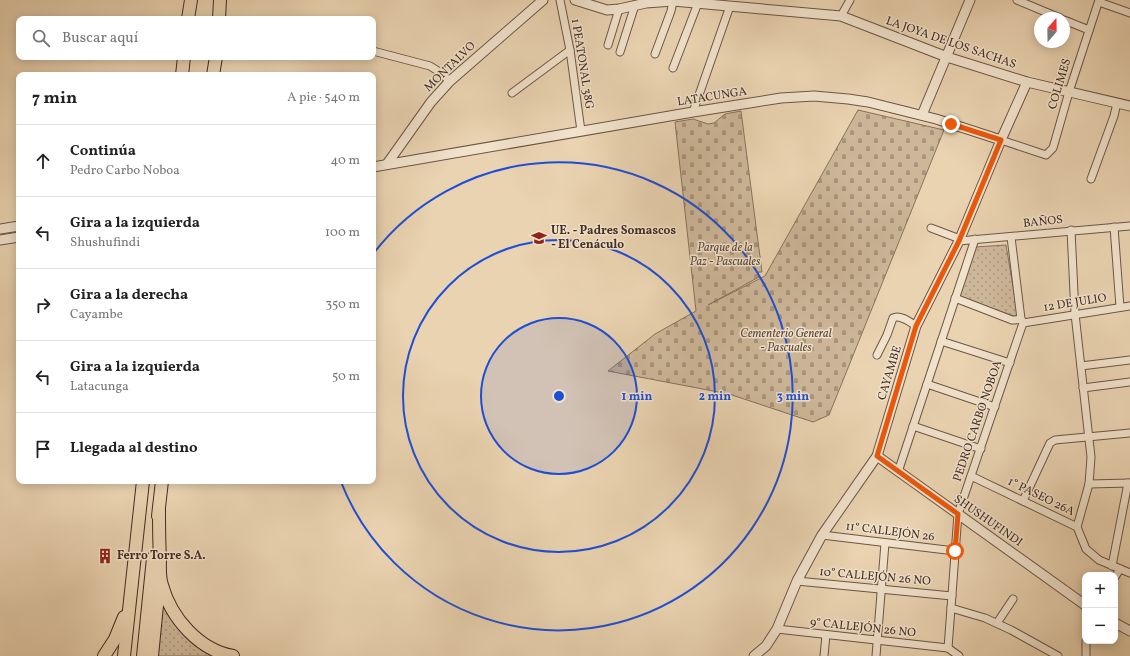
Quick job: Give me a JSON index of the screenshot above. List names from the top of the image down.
{
  "streets": {
    "street": [
      "LA JOYA DE LOS SACHAS",
      "1 PEATONAL 38G",
      "MONTALVO",
      "COLIMES",
      "LATACUNGA",
      "BAÑOS",
      "12 DE JULIO",
      "CAYAMBE",
      "PEDRO CARBO NOBOA",
      "1° PASEO 26A",
      "SHUSHUFINDI",
      "11° CALLEJÓN 26",
      "10° CALLEJÓN 26 NO",
      "9° CALLEJÓN 26 NO"
    ]
  },
  "crossings": [
    ["LA JOYA DE LOS SACHAS", "COLIMES"],
    ["LA JOYA DE LOS SACHAS", "CAYAMBE"],
    ["1 PEATONAL 38G", "LATACUNGA"],
    ["MONTALVO", "LATACUNGA"],
    ["COLIMES", "LATACUNGA"],
    ["LATACUNGA", "CAYAMBE"],
    ["BAÑOS", "CAYAMBE"],
    ["BAÑOS", "PEDRO CARBO NOBOA"],
    ["12 DE JULIO", "PEDRO CARBO NOBOA"],
    ["CAYAMBE", "SHUSHUFINDI"],
    ["CAYAMBE", "11° CALLEJÓN 26"],
    ["CAYAMBE", "10° CALLEJÓN 26 NO"],
    ["CAYAMBE", "9° CALLEJÓN 26 NO"],
    ["PEDRO CARBO NOBOA", "1° PASEO 26A"],
    ["PEDRO CARBO NOBOA", "SHUSHUFINDI"],
    ["PEDRO CARBO NOBOA", "11° CALLEJÓN 26"],
    ["PEDRO CARBO NOBOA", "10° CALLEJÓN 26 NO"],
    ["PEDRO CARBO NOBOA", "9° CALLEJÓN 26 NO"]
  ],
  "parks": ["Parque de la Paz - Pascuales", "Cementerio General - Pascuales"],
  "places": {
    "school or university": ["UE. - Padres Somascos - El Cenáculo"],
    "building": ["Ferro Torre S.A."]
  },
  "north": "top",
  "page": {
    "search": "Buscar aquí",
    "heading": ["7 min", "A pie · 540 m"],
    "list": [
      ["Continúa", "Pedro Carbo Noboa", "40 m"],
      ["Gira a la izquierda", "Shushufindi", "100 m"],
      ["Gira a la derecha", "Cayambe", "350 m"],
      ["Gira a la izquierda", "Latacunga", "50 m"],
      "Llegada al destino"
    ],
    "map_buttons": ["+", "−"]
  },
  "rings": ["1 min", "2 min", "3 min"]
}
